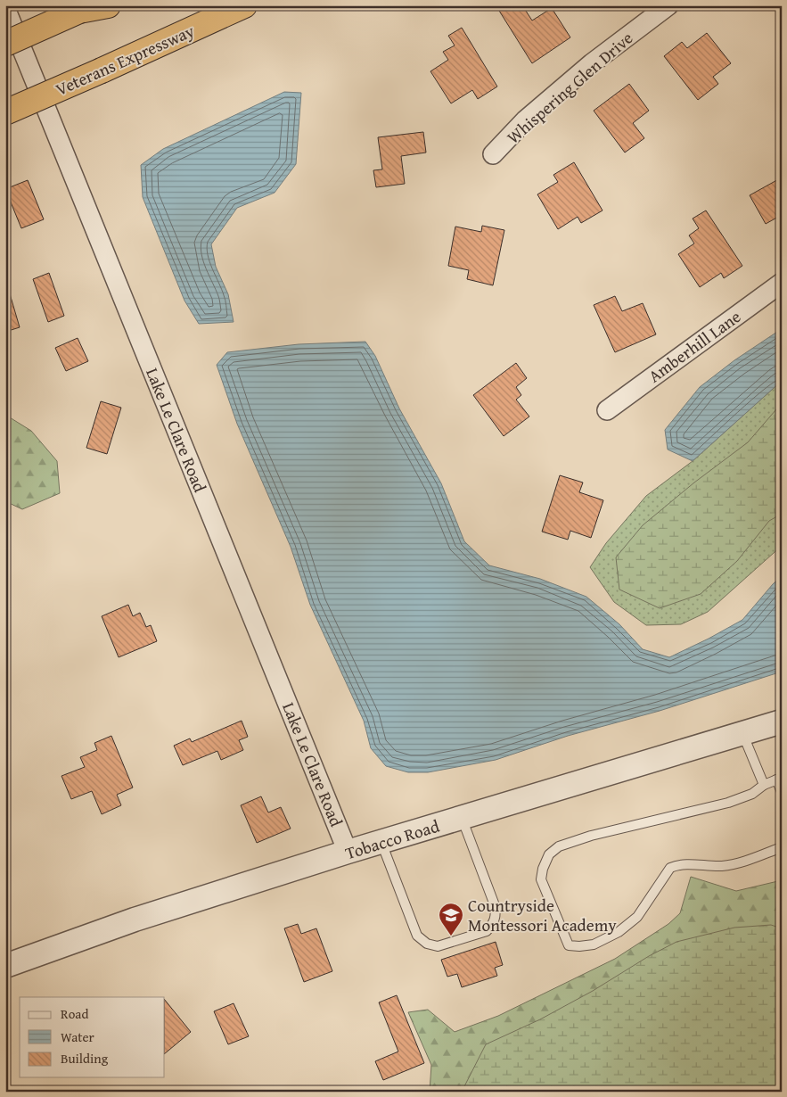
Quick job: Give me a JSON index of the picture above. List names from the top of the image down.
{
  "streets": {
    "highway": ["Veterans Expressway"],
    "street": [
      "Whispering Glen Drive",
      "Amberhill Lane",
      "Lake Le Clare Road",
      "Tobacco Road"
    ]
  },
  "crossings": [
    ["Lake Le Clare Road", "Tobacco Road"]
  ],
  "places": {
    "school or university": ["Countryside Montessori Academy"]
  },
  "legend": ["Road", "Water", "Building"]
}
